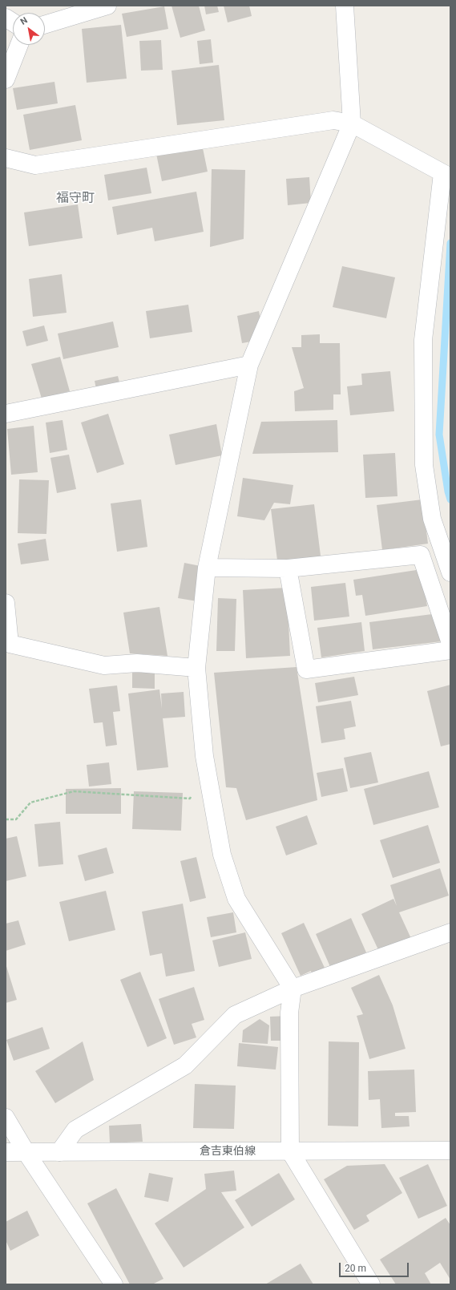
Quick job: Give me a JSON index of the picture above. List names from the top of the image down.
{
  "streets": {
    "street": ["倉吉東伯線"]
  },
  "districts": ["福守町"],
  "scale_bar": "20 m",
  "north": "top left"
}
